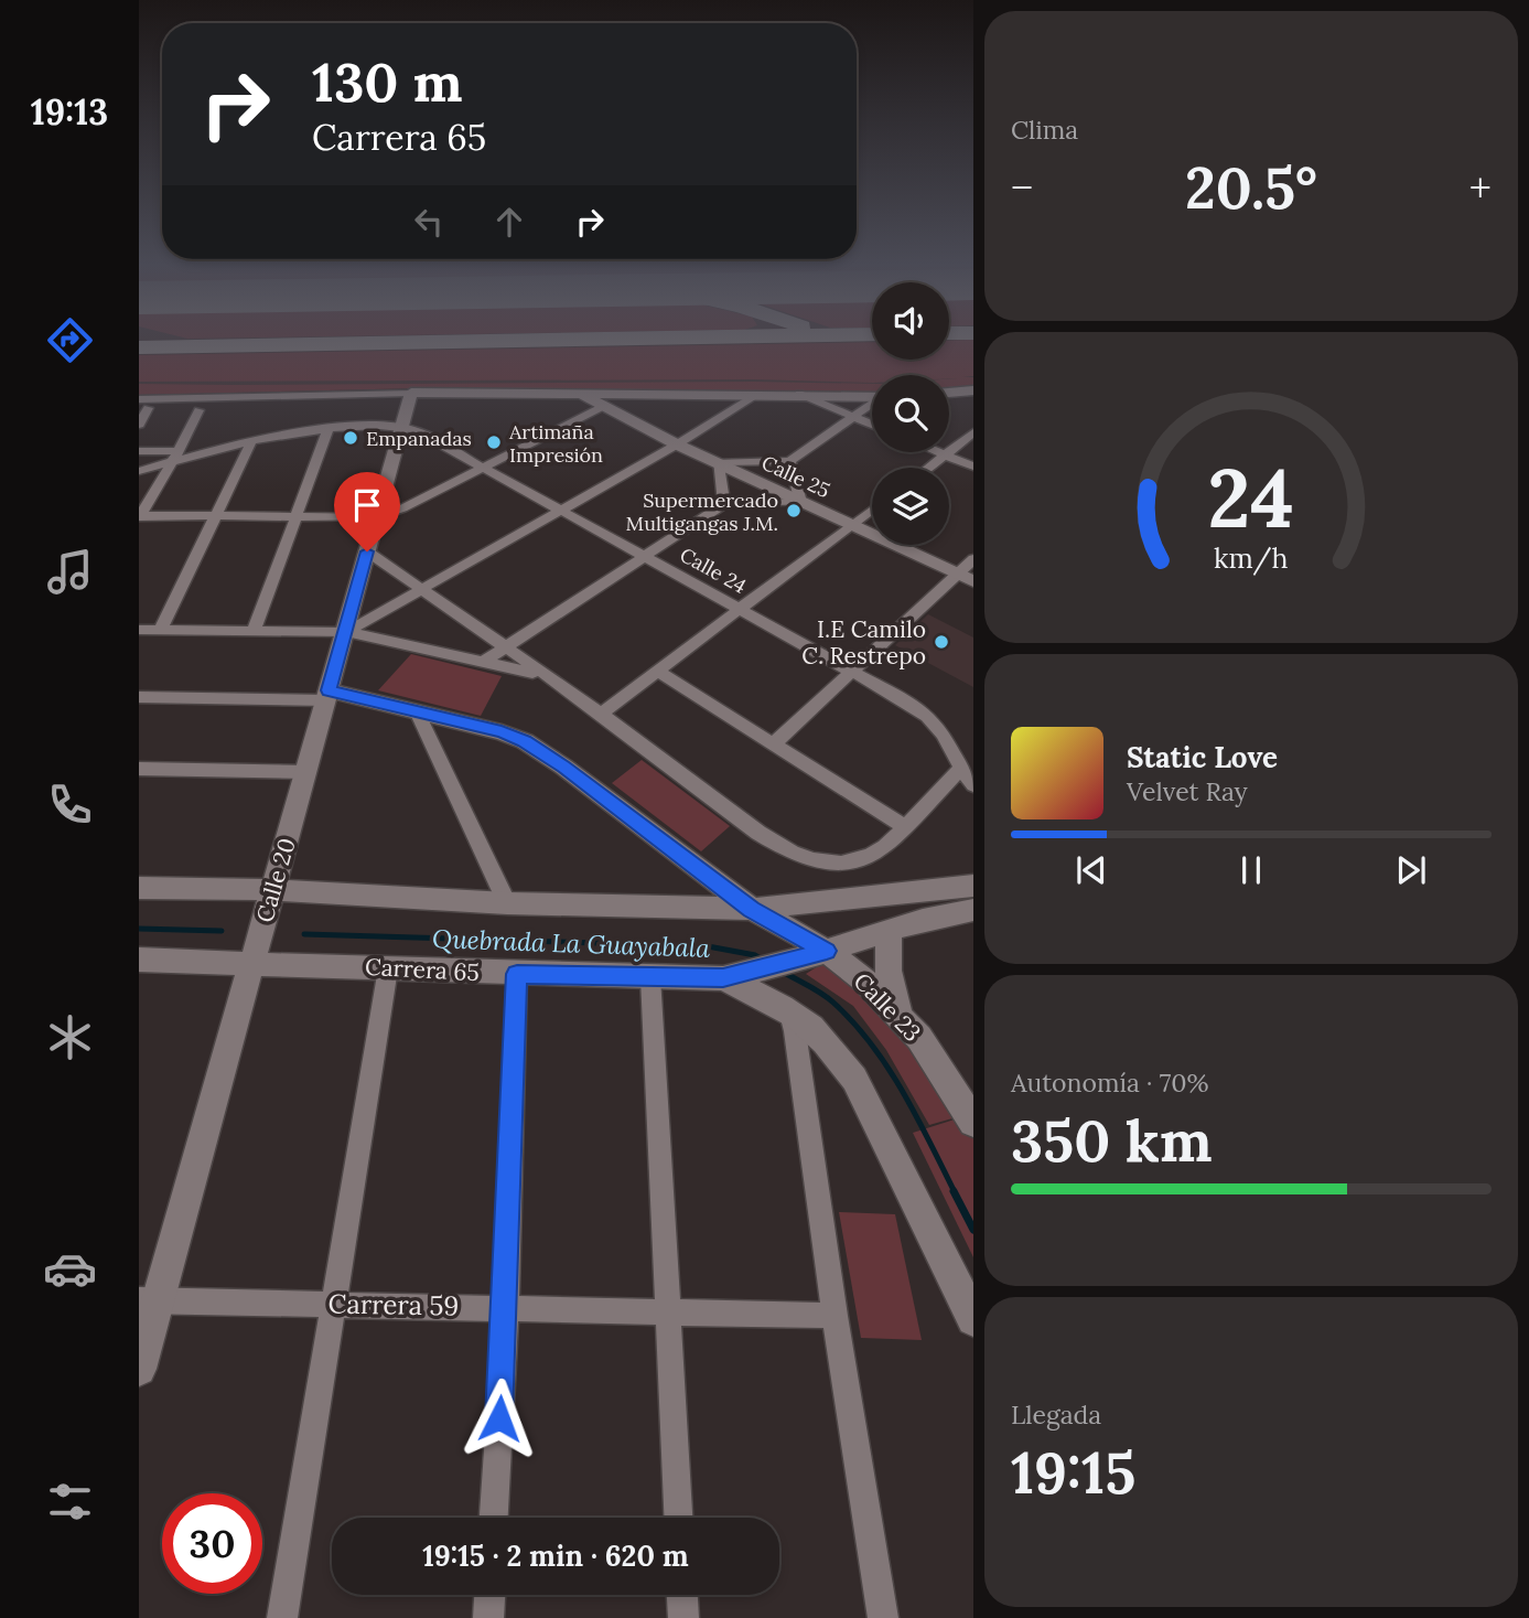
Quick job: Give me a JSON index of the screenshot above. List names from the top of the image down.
{
  "streets": {
    "street": [
      "Calle 25",
      "Calle 24",
      "Calle 20",
      "Carrera 65",
      "Calle 23",
      "Carrera 59"
    ]
  },
  "crossings": [
    ["Calle 24", "Calle 20"],
    ["Calle 20", "Carrera 65"],
    ["Calle 20", "Calle 23"],
    ["Calle 20", "Carrera 59"],
    ["Carrera 65", "Calle 23"]
  ],
  "water": ["Quebrada La Guayabala"],
  "places": [
    "Empanadas",
    "Artimaña Impresión",
    "Supermercado Multigangas J.M.",
    "I.E Camilo C. Restrepo"
  ],
  "page": {
    "tabs": "19:13",
    "tile": [
      "Clima",
      ["Autonomía · 70%", "350 km"],
      ["Llegada", "19:15"]
    ],
    "turn": ["130 m", "Carrera 65"],
    "heat": ["−", "20.5°", "+"],
    "song": ["Static Love", "Velvet Ray"],
    "limit": "30",
    "trip": "19:15 · 2 min · 620 m",
    "gauge": ["24", "km/h"]
  }
}
